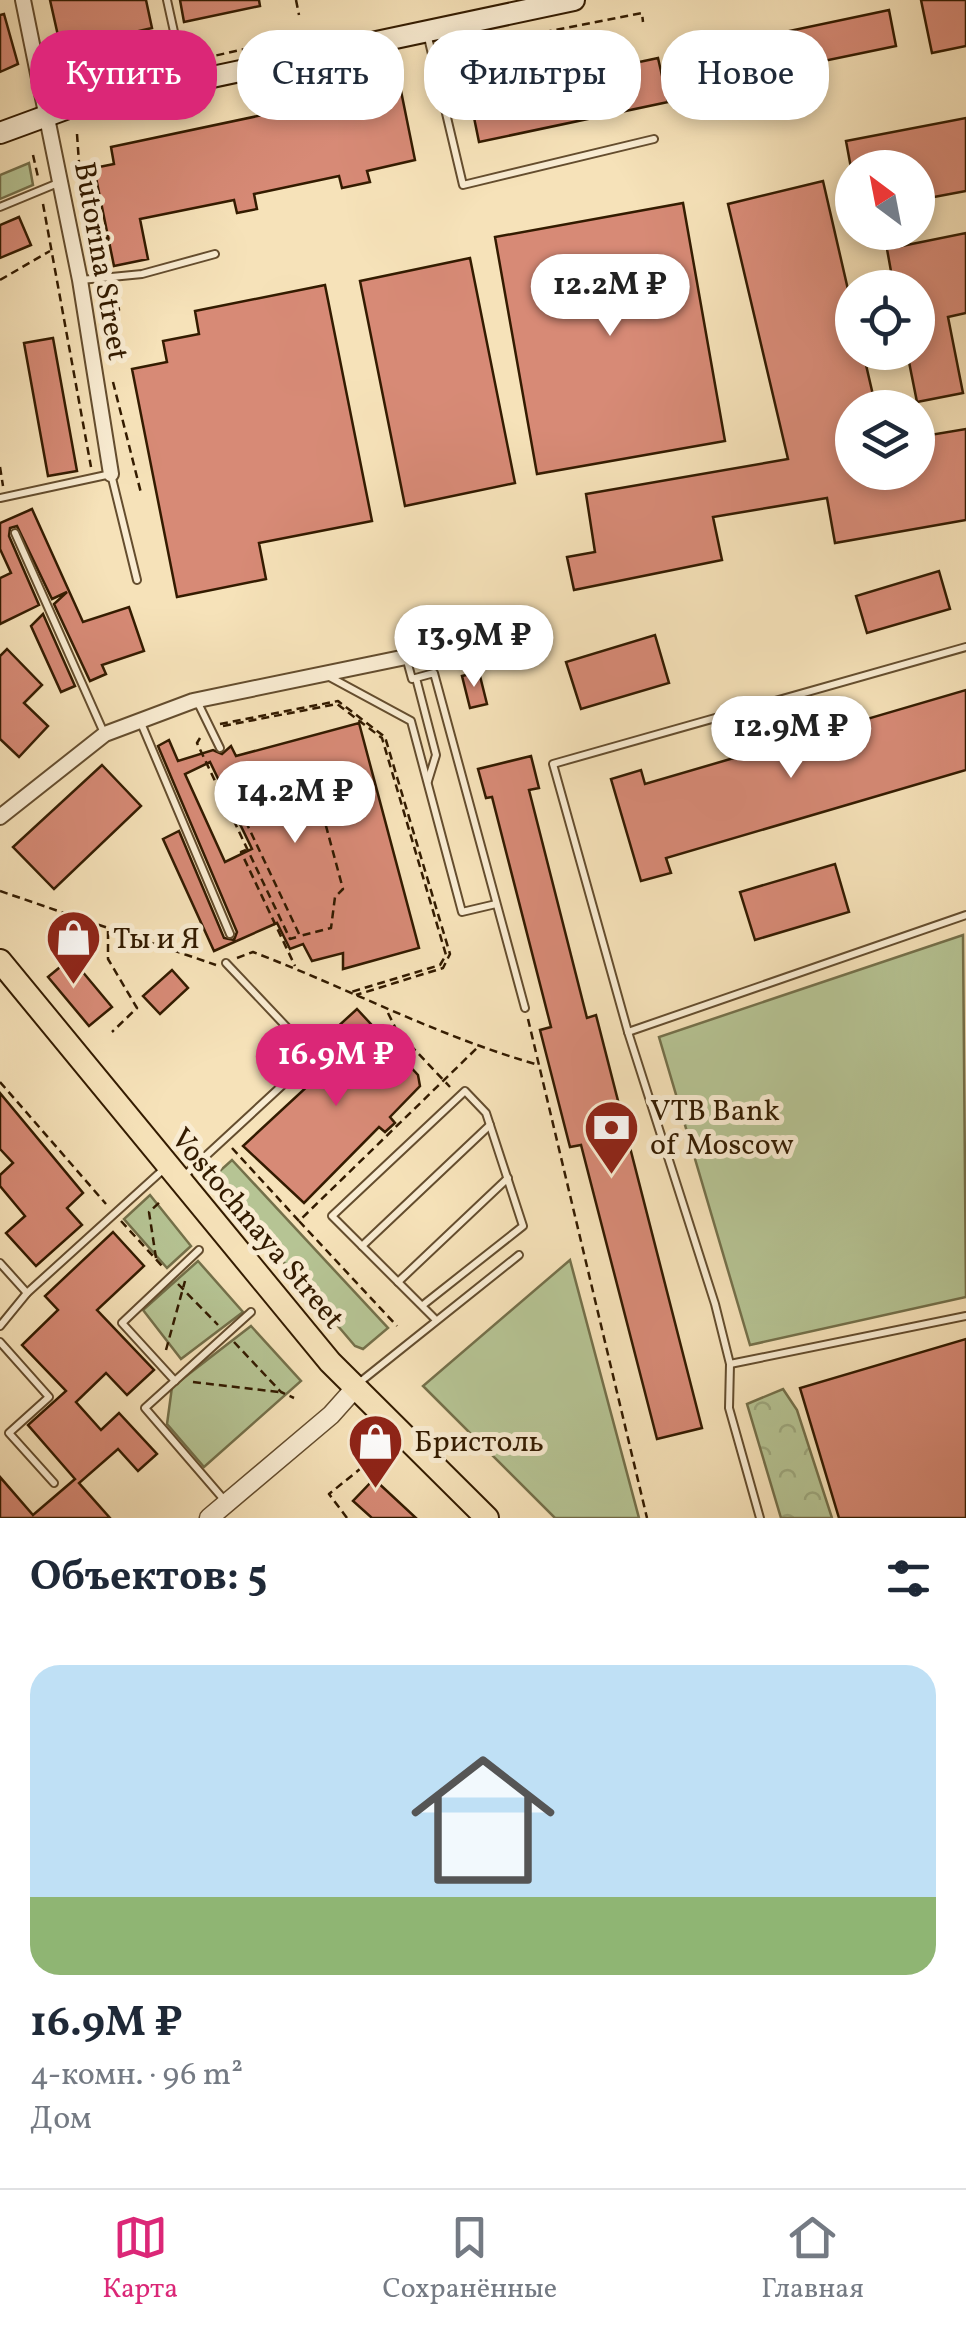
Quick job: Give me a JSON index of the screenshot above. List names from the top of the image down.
{
  "streets": {
    "main road": ["Vostochnaya Street"],
    "street": ["Butorina Street"]
  },
  "places": {
    "shop": ["Ты и Я", "Бристоль"],
    "bank": ["VTB Bank of Moscow"]
  },
  "north": "top left",
  "page": {
    "chip": [
      "Купить",
      "Снять",
      "Фильтры",
      "Новое"
    ],
    "price": [
      "12.2M ₽",
      "13.9M ₽",
      "12.9M ₽",
      "14.2M ₽",
      "16.9M ₽"
    ],
    "heading": "Объектов: 5",
    "list": [
      {
        "name": "16.9M ₽",
        "note": "4-комн. · 96 m² · Дом"
      }
    ],
    "tabs": ["Карта", "Сохранённые", "Главная"]
  }
}
